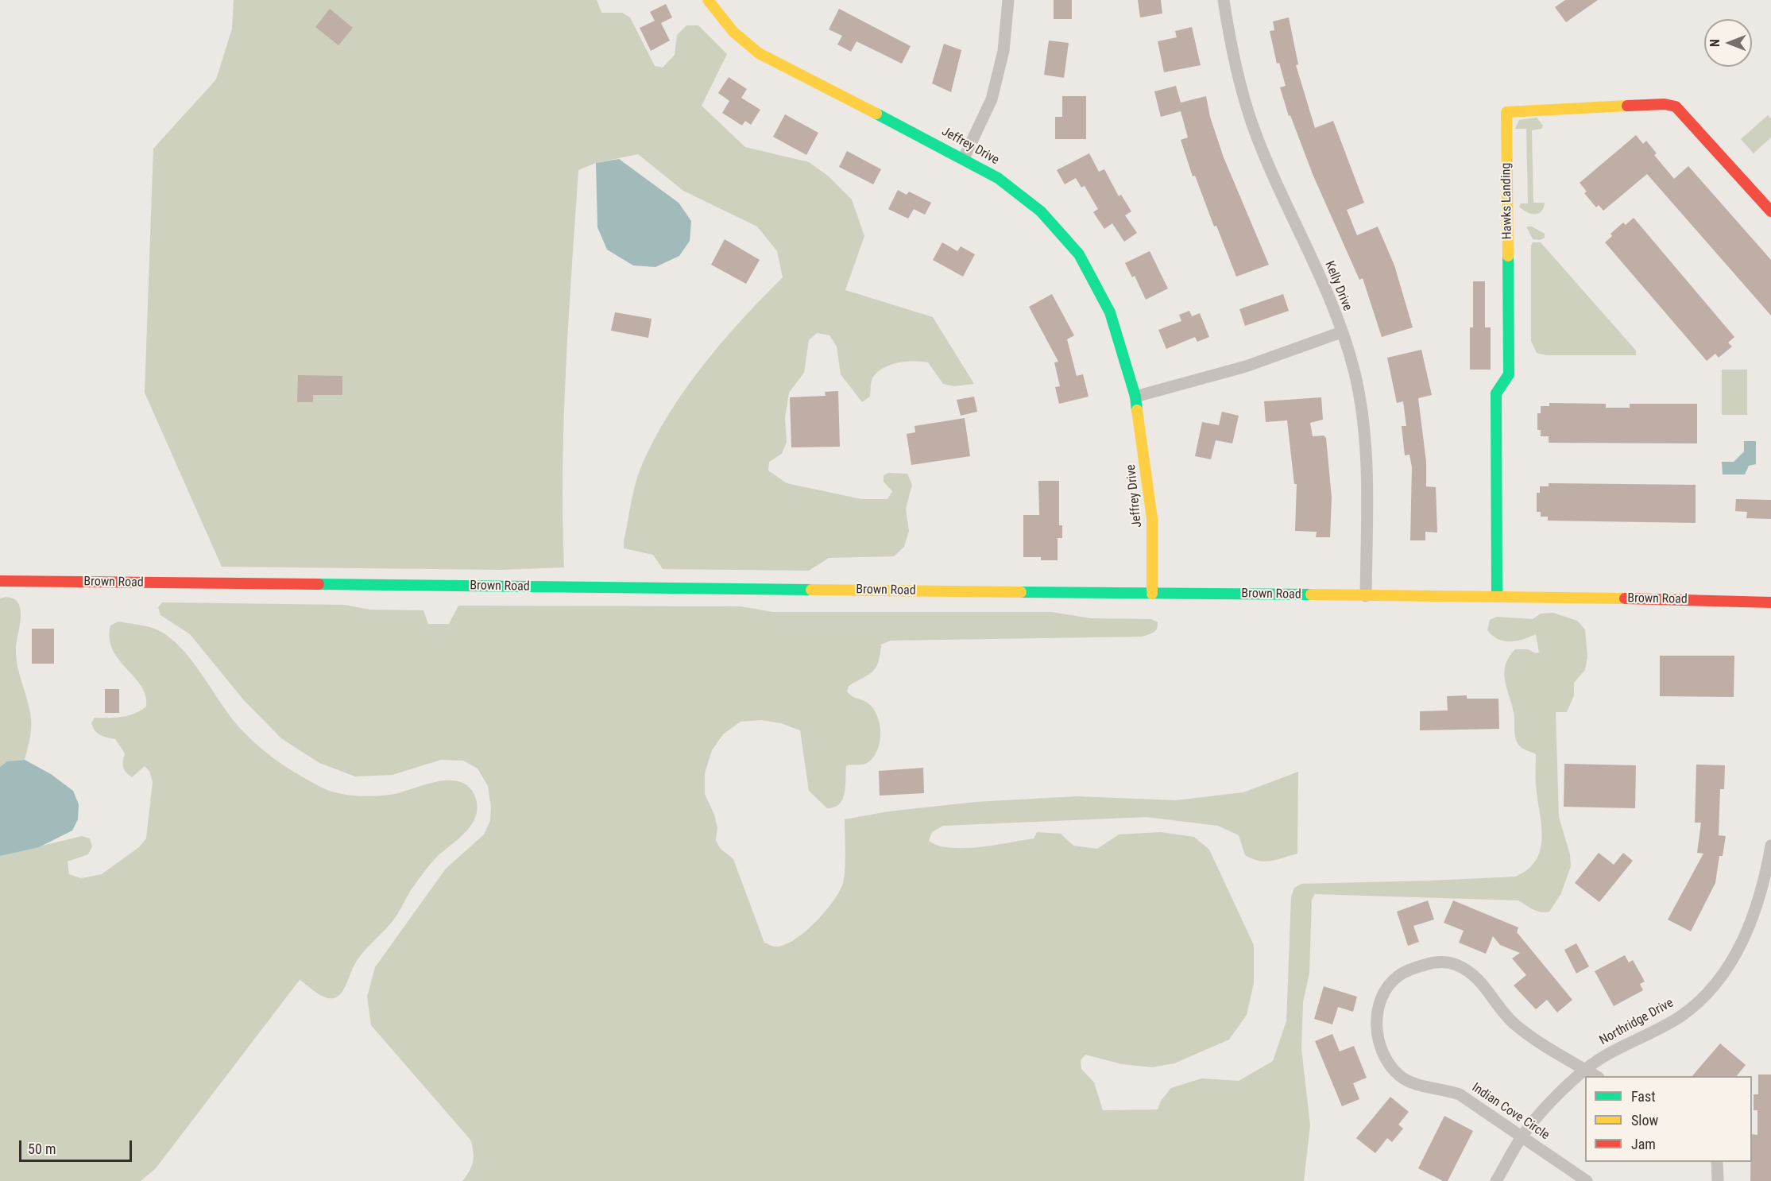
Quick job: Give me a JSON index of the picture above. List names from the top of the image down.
{
  "streets": {
    "street": [
      "Jeffrey Drive",
      "Hawks Landing",
      "Kelly Drive",
      "Brown Road",
      "Northridge Drive",
      "Indian Cove Circle"
    ]
  },
  "crossings": [
    ["Jeffrey Drive", "Brown Road"],
    ["Hawks Landing", "Brown Road"],
    ["Kelly Drive", "Brown Road"],
    ["Northridge Drive", "Indian Cove Circle"]
  ],
  "legend": ["Fast", "Slow", "Jam"],
  "scale_bar": "50 m",
  "north": "left"
}
